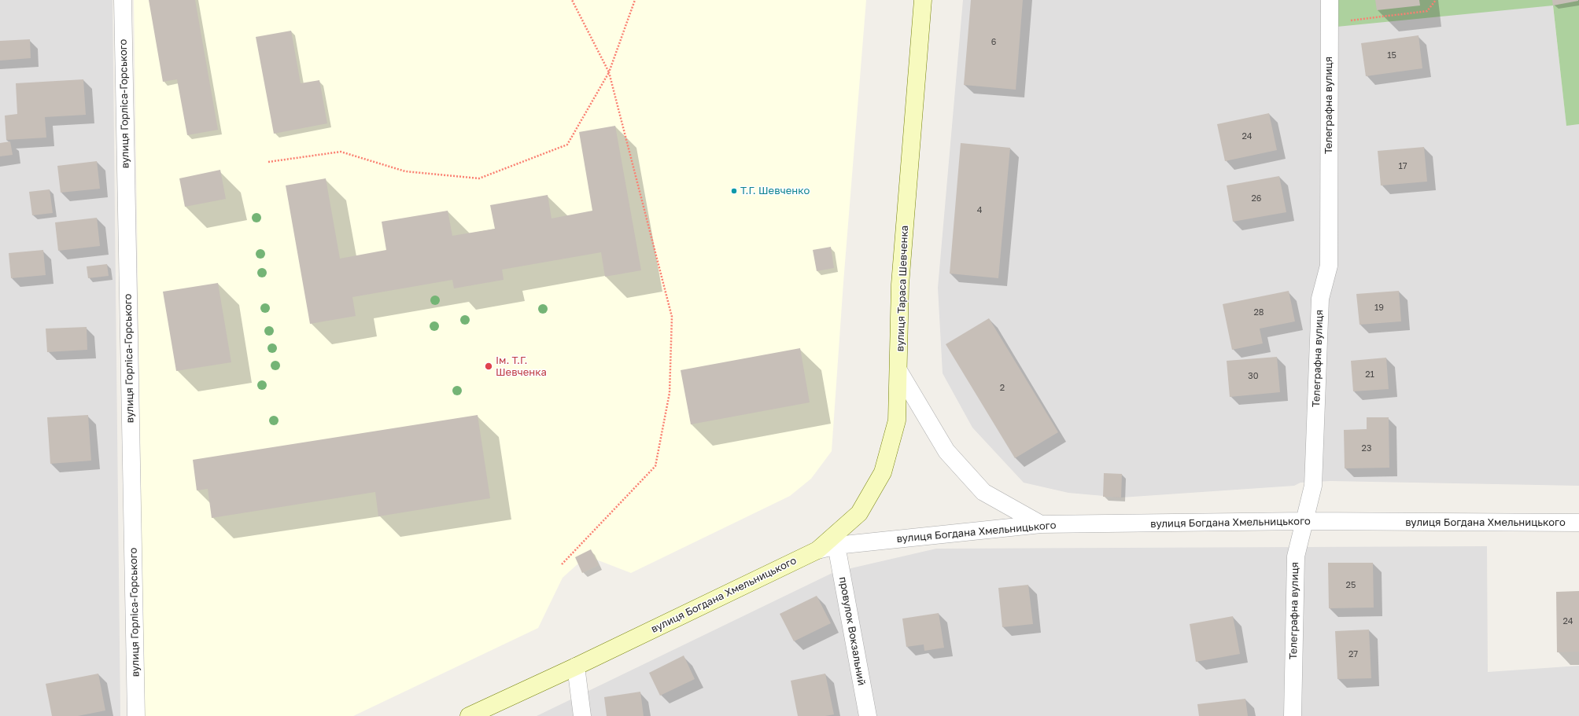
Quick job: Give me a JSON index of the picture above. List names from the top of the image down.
{
  "streets": {
    "main road": ["вулиця Тараса Шевченка", "вулиця Богдана Хмельницького"],
    "street": ["вулиця Горліса-Горського", "Телеграфна вулиця", "провулок Вокзальний"]
  },
  "crossings": [
    ["Телеграфна вулиця", "вулиця Богдана Хмельницького"],
    ["вулиця Тараса Шевченка", "вулиця Богдана Хмельницького"],
    ["вулиця Богдана Хмельницького", "провулок Вокзальний"]
  ],
  "places": ["Т.Г. Шевченко", "Ім. Т.Г. Шевченка"],
  "house_numbers": [
    "6",
    "15",
    "24",
    "17",
    "26",
    "4",
    "19",
    "28",
    "21",
    "30",
    "2",
    "23",
    "25",
    "24",
    "27"
  ]
}
